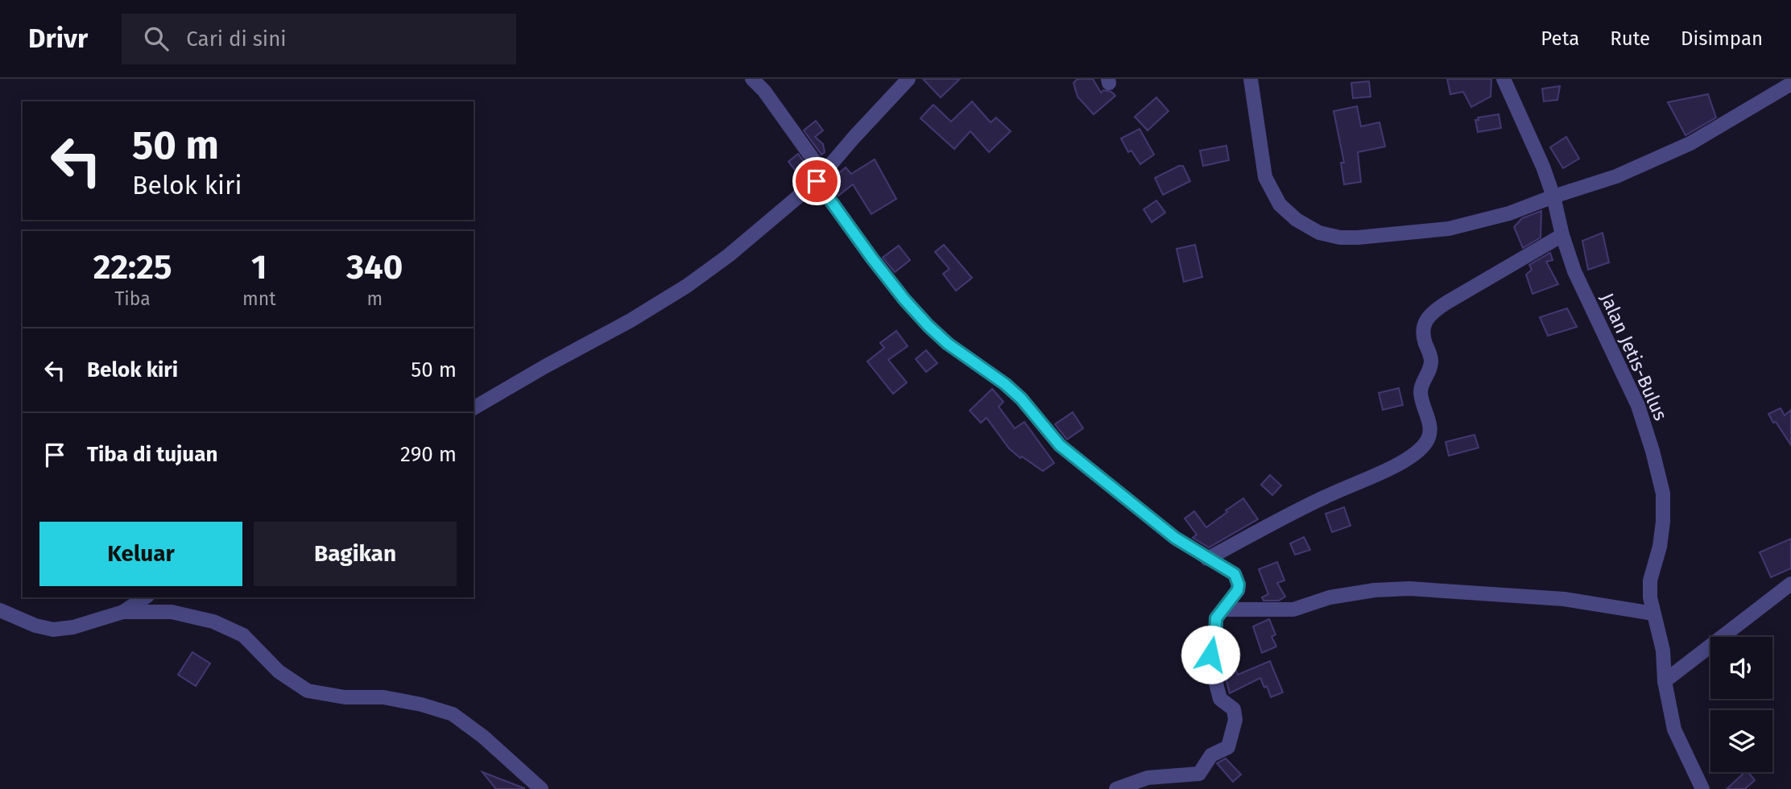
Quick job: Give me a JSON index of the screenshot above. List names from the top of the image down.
{
  "streets": {
    "street": ["Jalan Jetis-Bulus"]
  },
  "page": {
    "header": "Drivr",
    "search": "Cari di sini",
    "nav": ["Peta", "Rute", "Disimpan"],
    "turn": ["50 m", "Belok kiri"],
    "eta": [
      "22:25",
      "Tiba",
      "1",
      "mnt",
      "340",
      "m"
    ],
    "list": [
      {
        "name": "Belok kiri",
        "value": "50 m"
      },
      {
        "name": "Tiba di tujuan",
        "value": "290 m"
      }
    ],
    "buttons": ["Keluar", "Bagikan"]
  }
}
